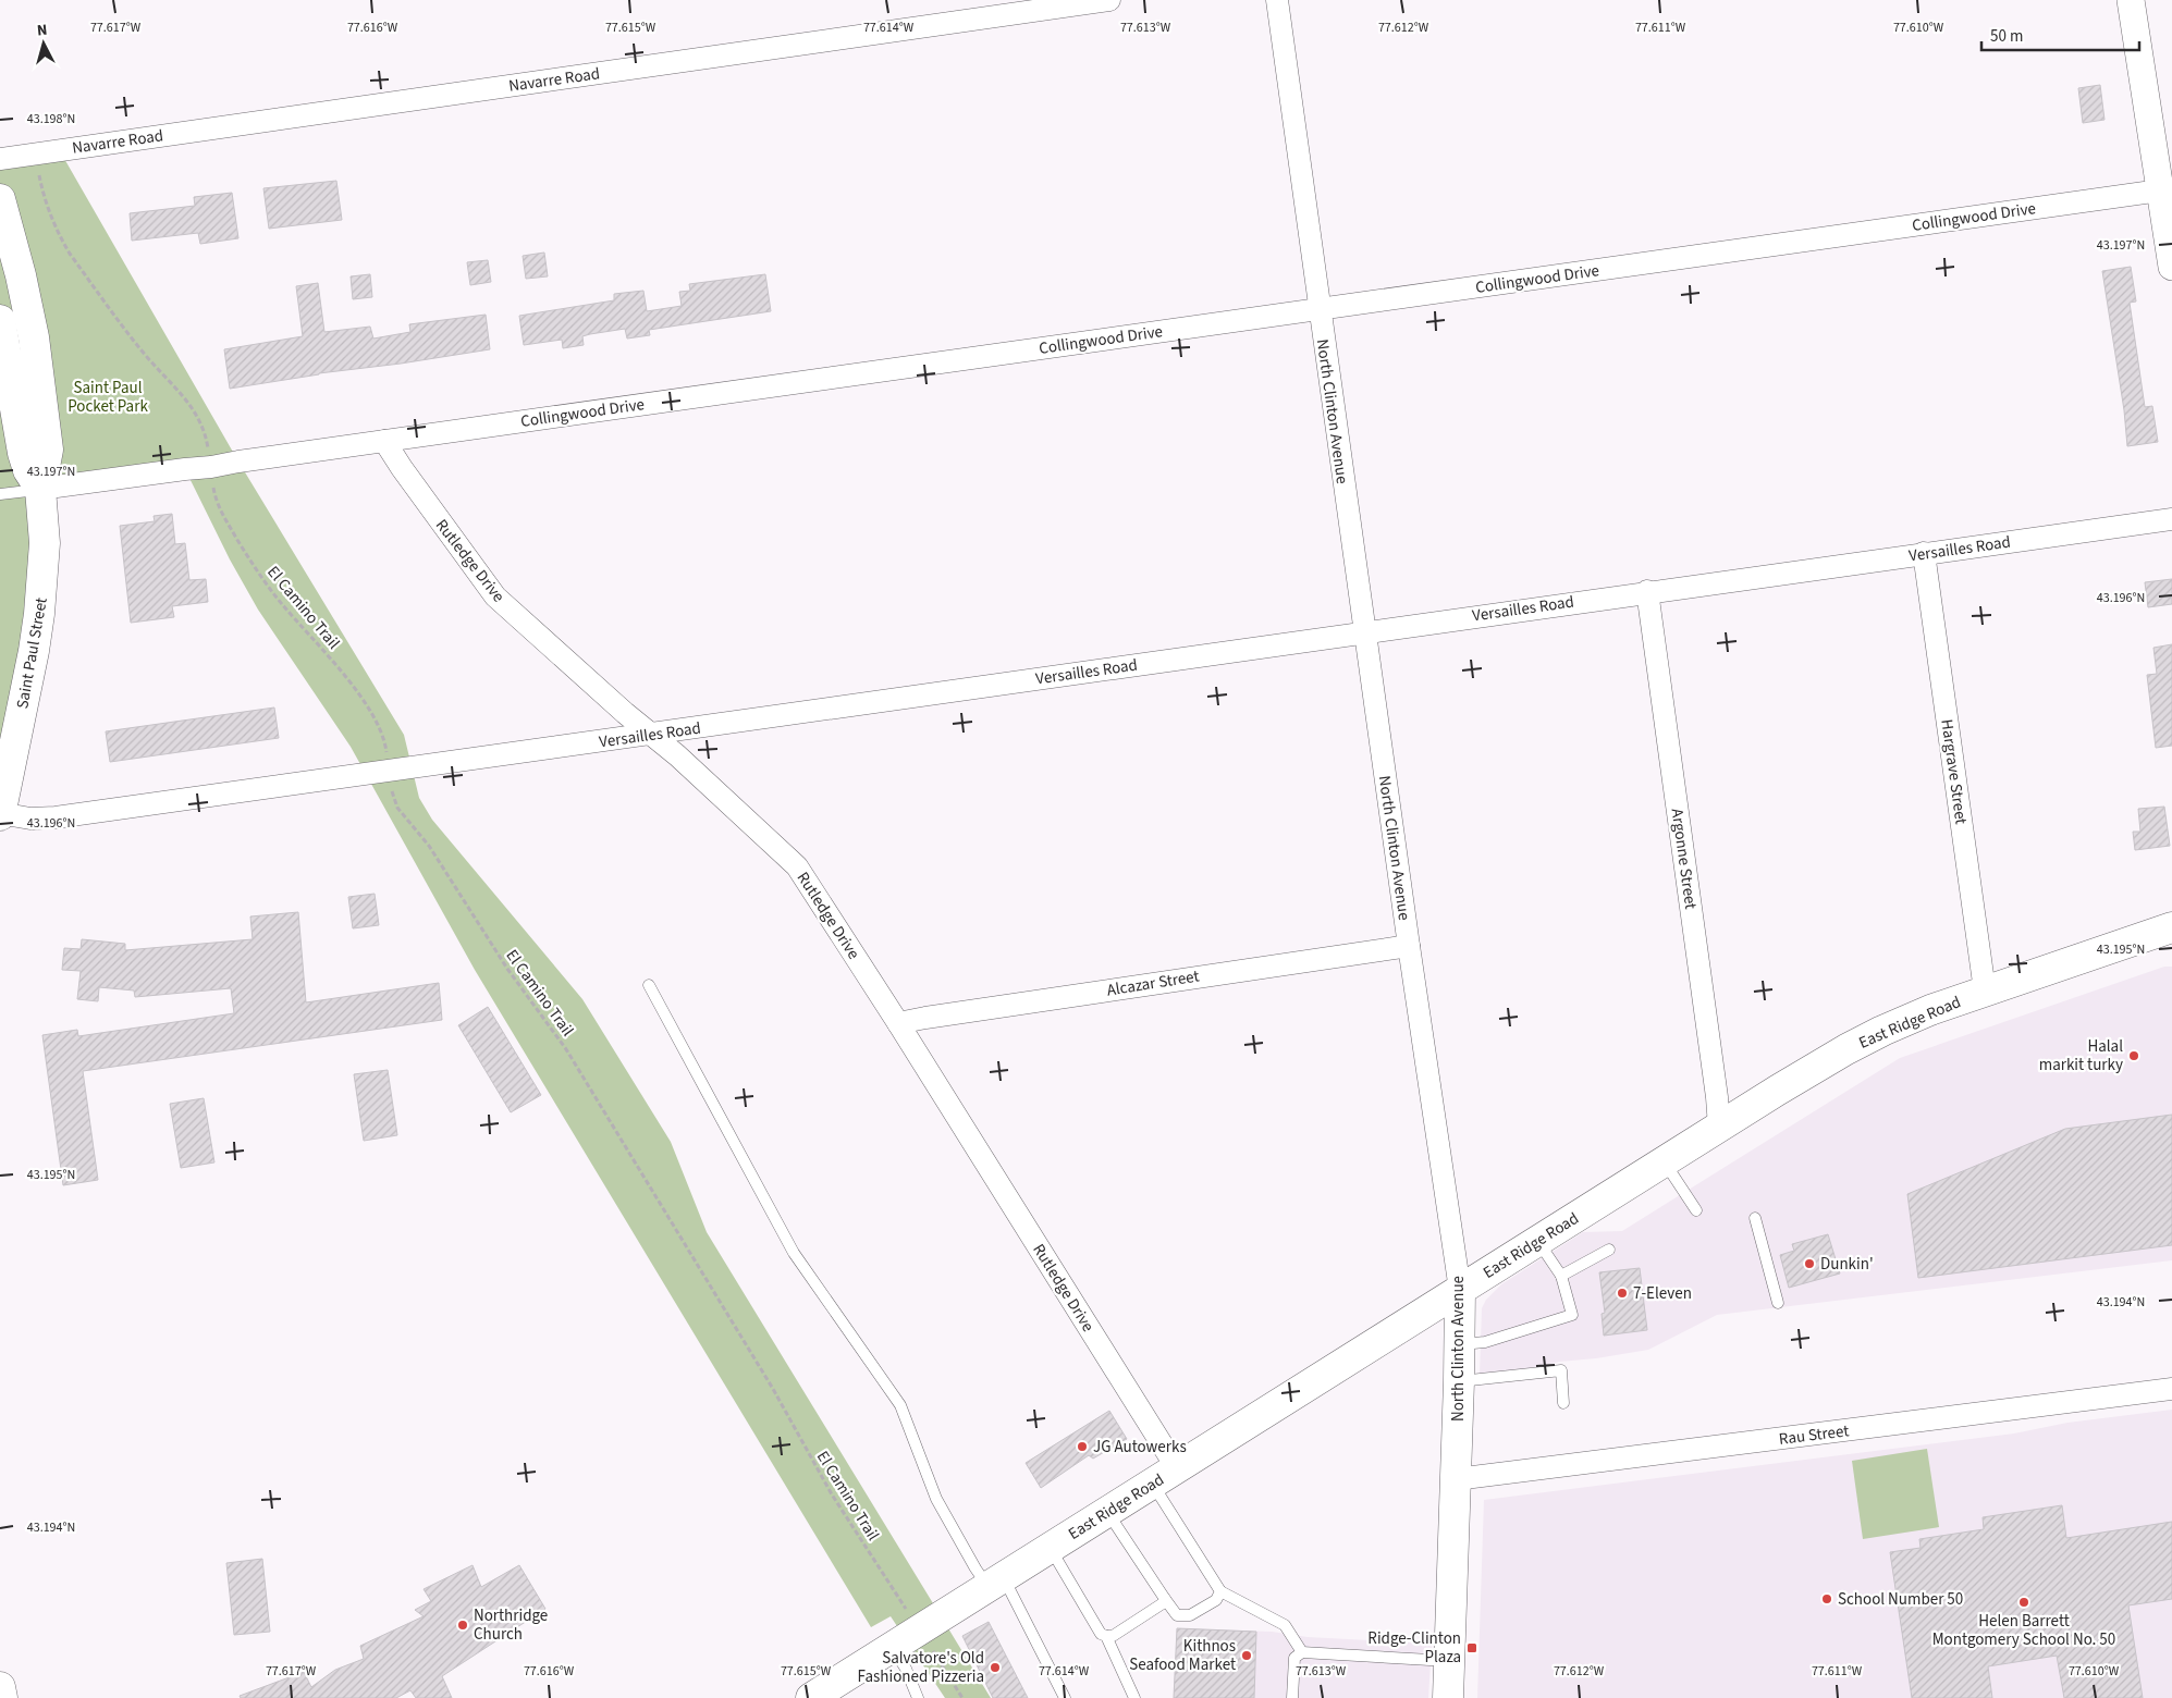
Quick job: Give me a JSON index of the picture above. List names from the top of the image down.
{
  "streets": {
    "main road": ["North Clinton Avenue", "Saint Paul Street", "East Ridge Road"],
    "street": [
      "Navarre Road",
      "Collingwood Drive",
      "Versailles Road",
      "Rutledge Drive",
      "Hargrave Street",
      "Argonne Street",
      "Alcazar Street",
      "Rau Street"
    ],
    "path": ["El Camino Trail"]
  },
  "crossings": [
    ["Collingwood Drive", "North Clinton Avenue"],
    ["Collingwood Drive", "Rutledge Drive"],
    ["Collingwood Drive", "El Camino Trail"],
    ["Collingwood Drive", "Saint Paul Street"],
    ["North Clinton Avenue", "Versailles Road"],
    ["North Clinton Avenue", "Alcazar Street"],
    ["North Clinton Avenue", "East Ridge Road"],
    ["North Clinton Avenue", "Rau Street"],
    ["Versailles Road", "Rutledge Drive"],
    ["Versailles Road", "El Camino Trail"],
    ["Versailles Road", "Saint Paul Street"],
    ["Versailles Road", "Hargrave Street"],
    ["Versailles Road", "Argonne Street"],
    ["Rutledge Drive", "Alcazar Street"],
    ["Rutledge Drive", "East Ridge Road"],
    ["Hargrave Street", "East Ridge Road"],
    ["Argonne Street", "East Ridge Road"]
  ],
  "parks": ["Saint Paul Pocket Park"],
  "places": {
    "other": [
      "Halal markit turky",
      "Dunkin'",
      "7-Eleven",
      "JG Autowerks",
      "School Number 50",
      "Helen Barrett Montgomery School No. 50",
      "Northridge Church",
      "Kithnos Seafood Market",
      "Salvatore's Old Fashioned Pizzeria"
    ],
    "transit": ["Ridge-Clinton Plaza"]
  },
  "scale_bar": "50 m",
  "north": "top",
  "coordinates": [
    "77.617°W",
    "77.616°W",
    "77.615°W",
    "77.614°W",
    "77.613°W",
    "77.612°W",
    "77.611°W",
    "77.610°W",
    "43.198°N",
    "43.197°N",
    "43.196°N",
    "43.195°N",
    "43.194°N"
  ]
}
